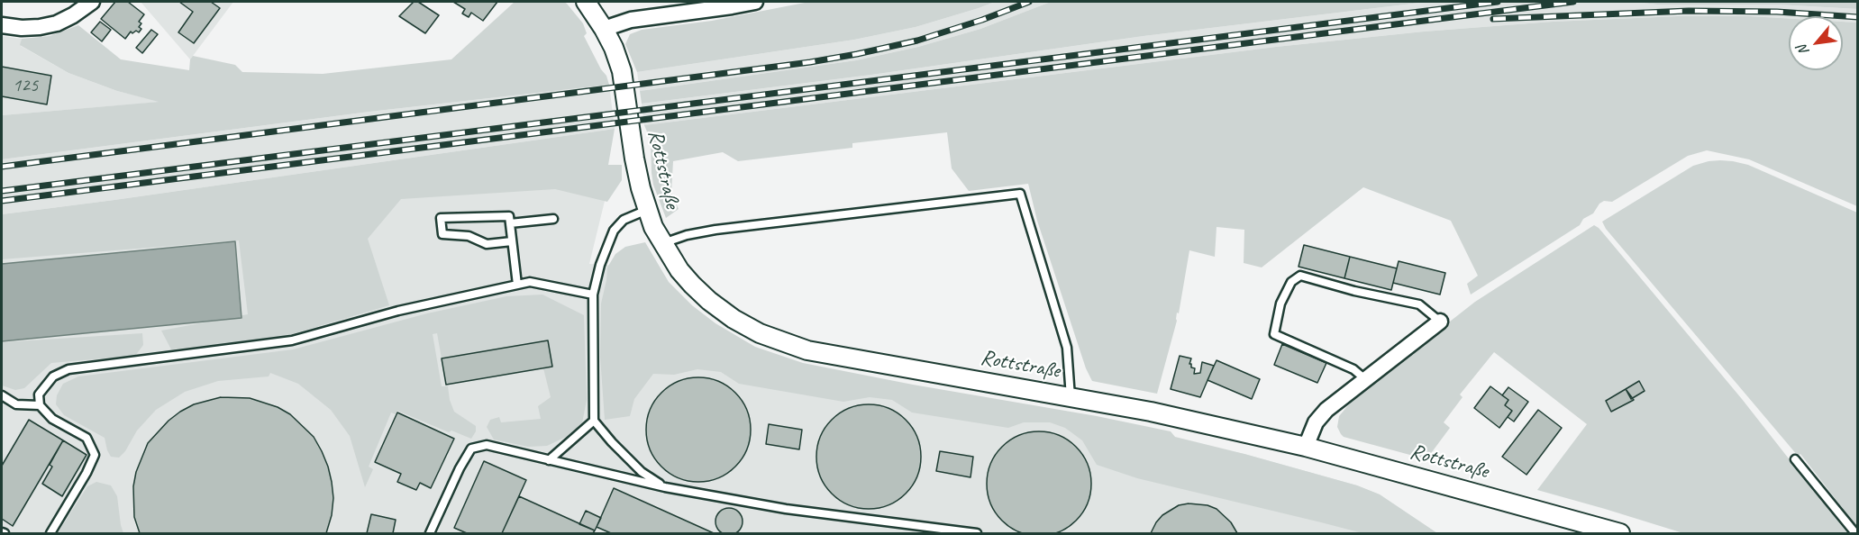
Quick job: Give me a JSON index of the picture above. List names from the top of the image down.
{
  "streets": {
    "street": ["Rottstraße"]
  },
  "house_numbers": ["125"],
  "north": "bottom left"
}
